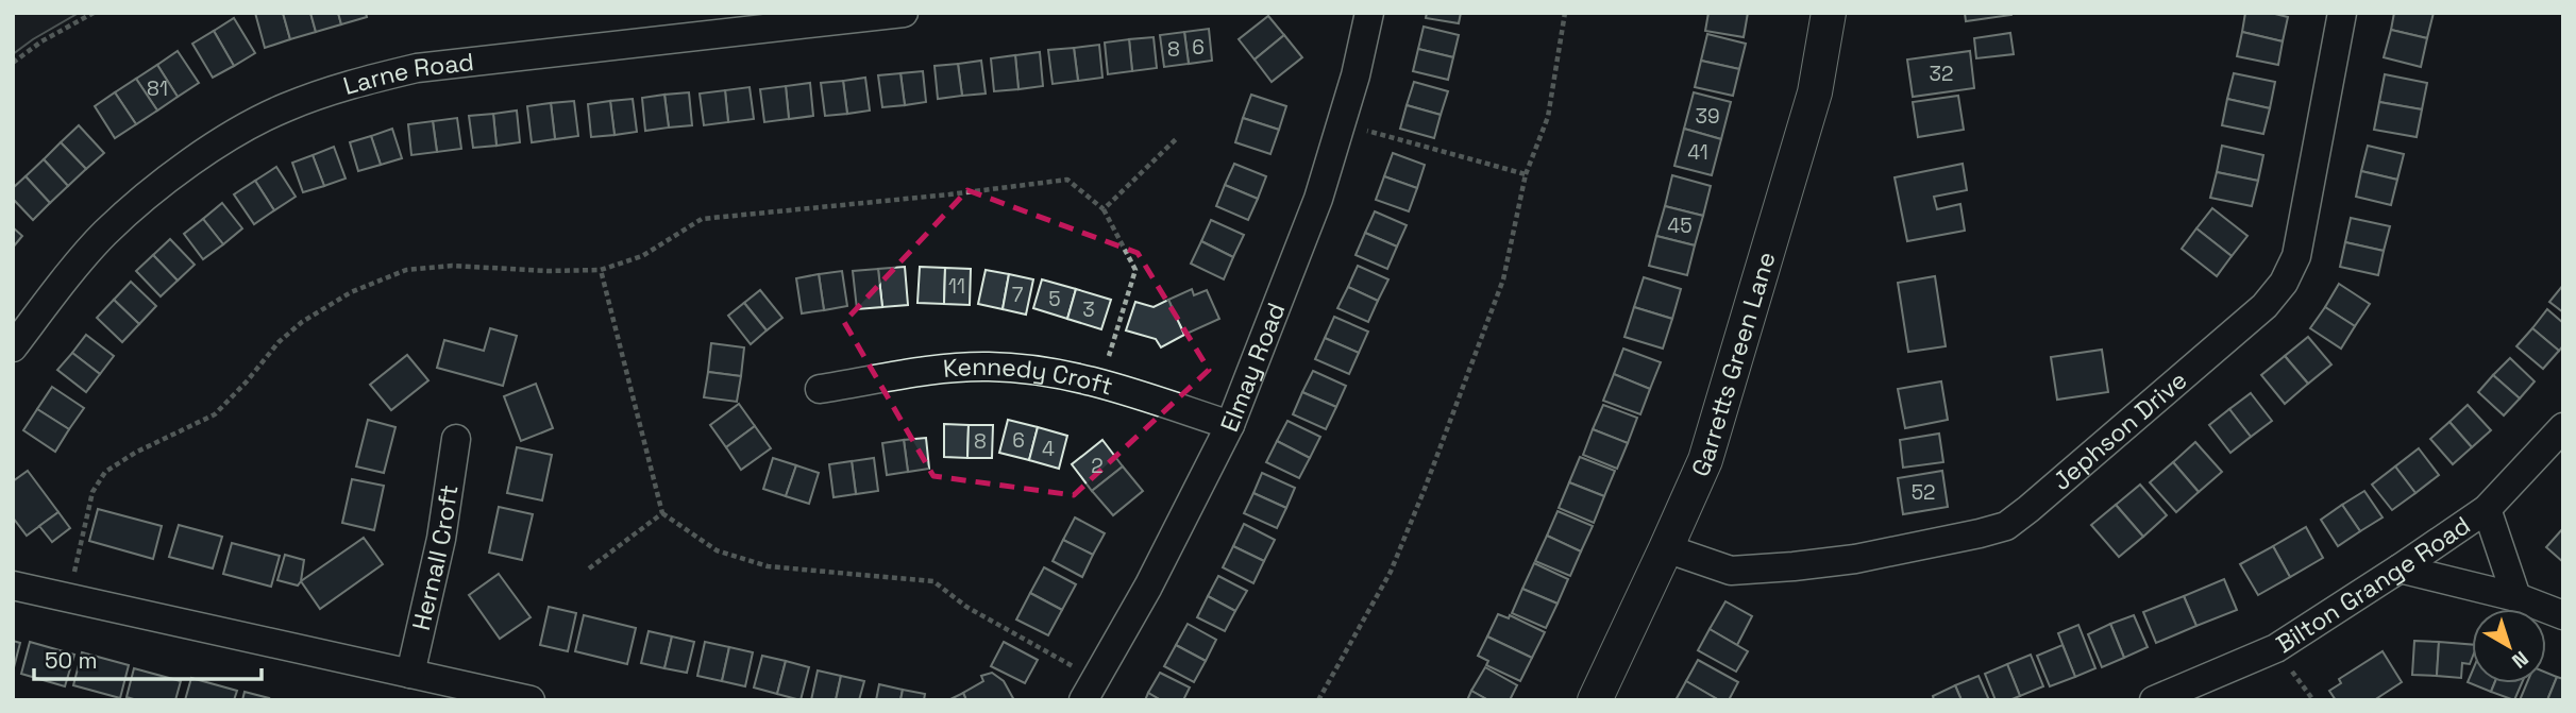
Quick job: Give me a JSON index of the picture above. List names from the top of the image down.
{
  "streets": {
    "street": [
      "Larne Road",
      "Garretts Green Lane",
      "Elmay Road",
      "Kennedy Croft",
      "Jephson Drive",
      "Hernall Croft",
      "Bilton Grange Road"
    ]
  },
  "crossings": [
    ["Garretts Green Lane", "Jephson Drive"],
    ["Elmay Road", "Kennedy Croft"]
  ],
  "house_numbers": [
    "6",
    "8",
    "32",
    "81",
    "39",
    "41",
    "45",
    "11",
    "7",
    "5",
    "3",
    "6",
    "8",
    "4",
    "2",
    "52"
  ],
  "scale_bar": "50 m",
  "north": "bottom right"
}
